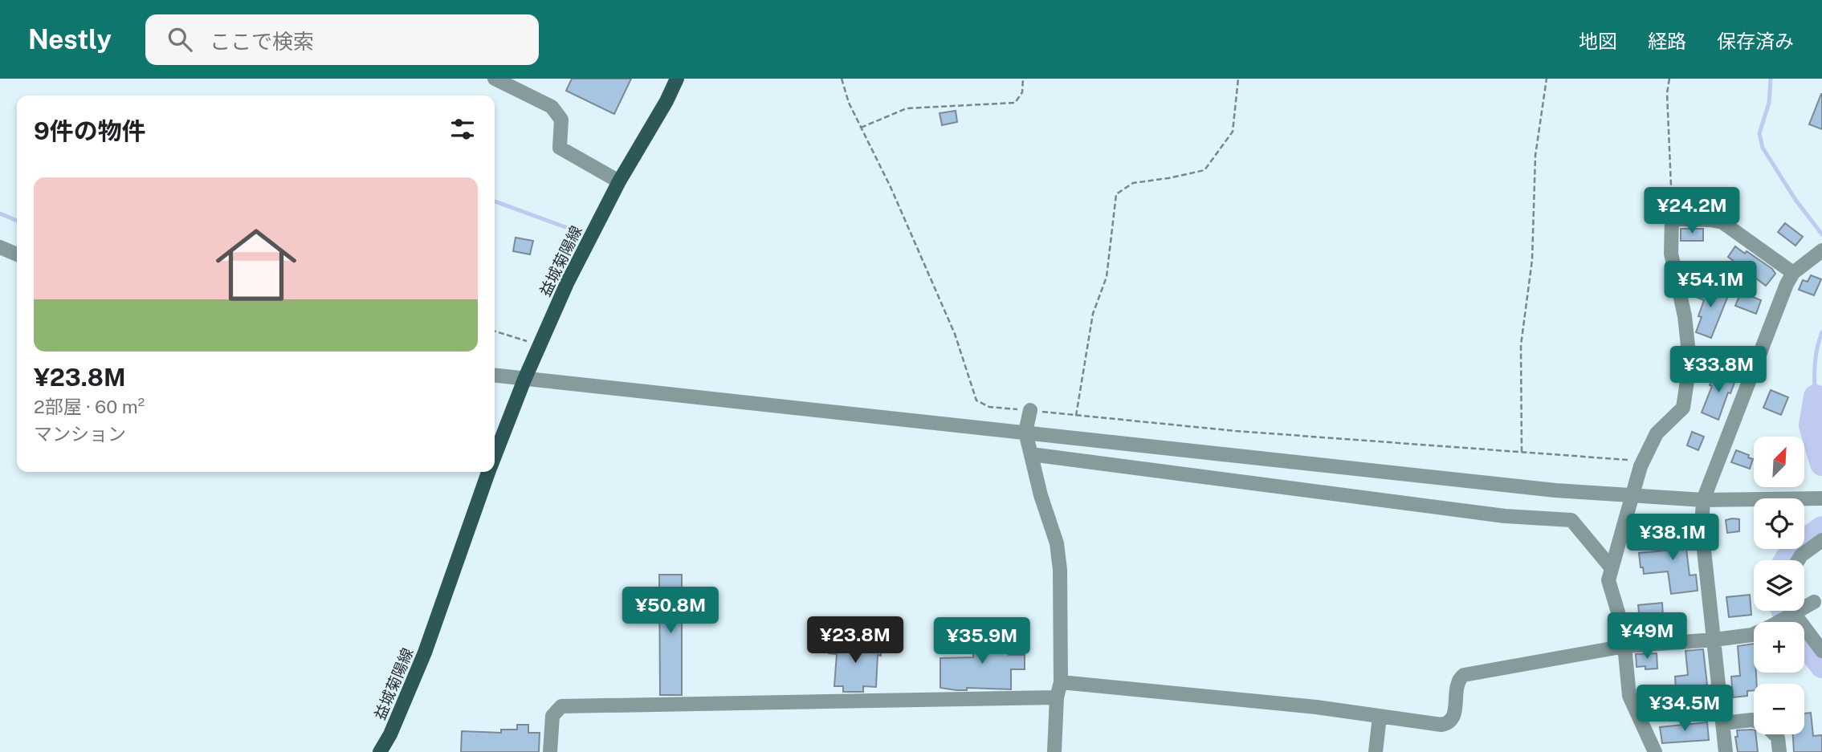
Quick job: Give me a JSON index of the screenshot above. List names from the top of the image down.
{
  "streets": {
    "main road": ["益城菊陽線"]
  },
  "north": "top right",
  "page": {
    "header": "Nestly",
    "search": "ここで検索",
    "nav": ["地図", "経路", "保存済み"],
    "heading": "9件の物件",
    "list": [
      {
        "name": "¥23.8M",
        "note": "2部屋 · 60 m² · マンション"
      }
    ],
    "price": [
      "¥24.2M",
      "¥54.1M",
      "¥33.8M",
      "¥38.1M",
      "¥50.8M",
      "¥49M",
      "¥23.8M",
      "¥35.9M",
      "¥34.5M"
    ],
    "map_buttons": ["+", "−"]
  }
}
